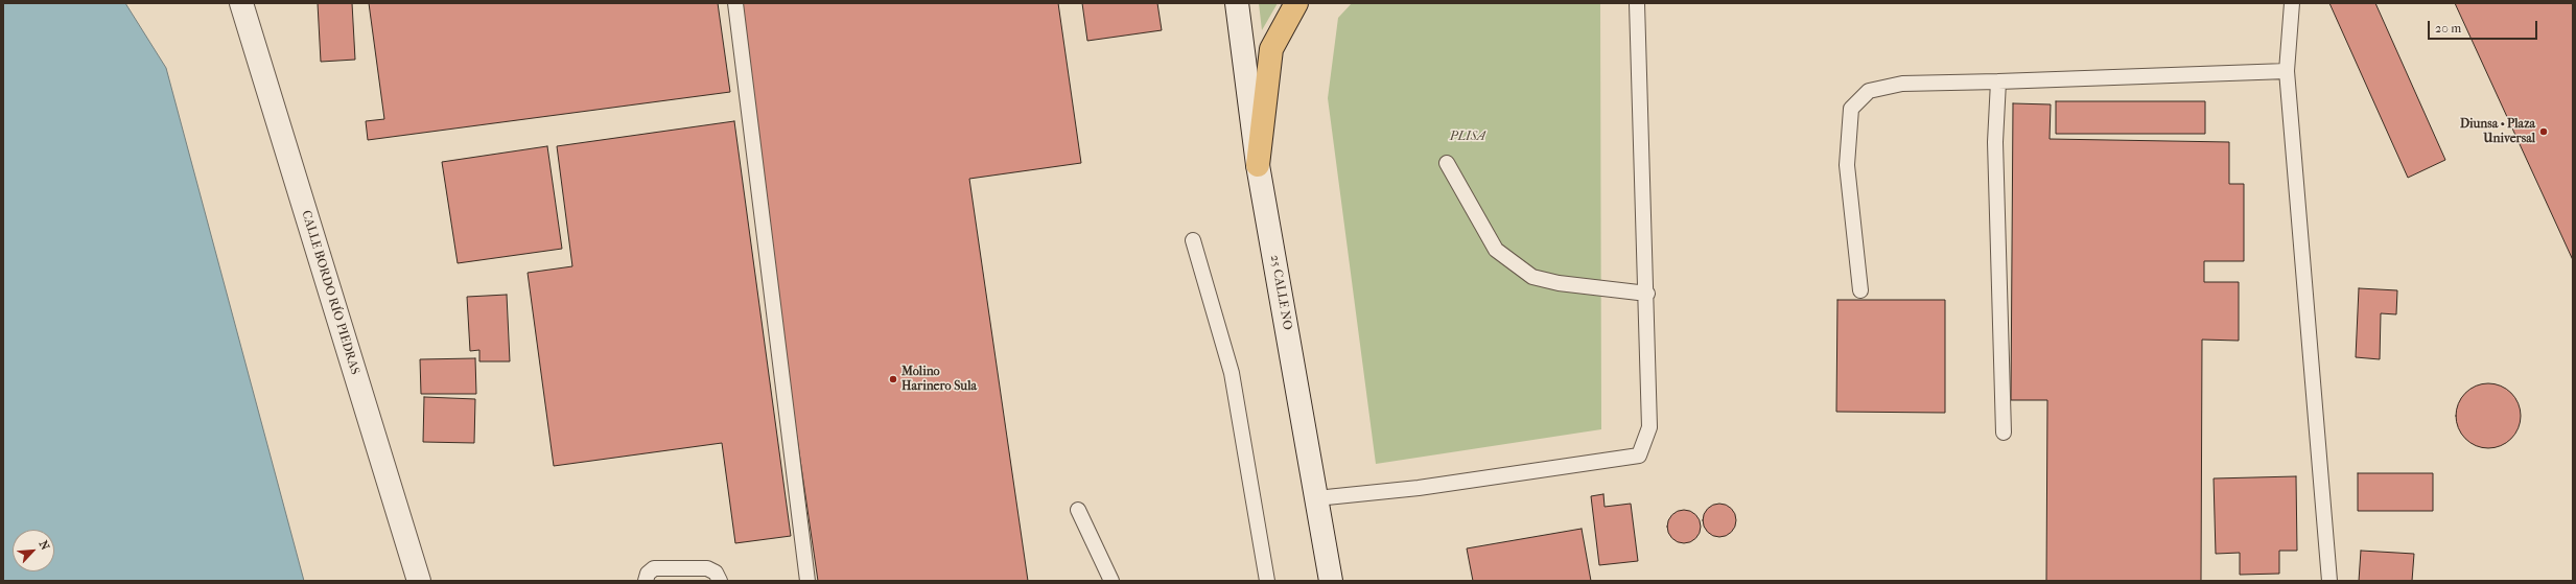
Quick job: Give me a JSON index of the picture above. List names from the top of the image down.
{
  "streets": {
    "street": ["CALLE BORDO RÍO PIEDRAS", "25 CALLE NO"]
  },
  "parks": ["PLISA"],
  "places": ["Diunsa • Plaza Universal", "Molino Harinero Sula"],
  "scale_bar": "20 m",
  "north": "top right"
}
